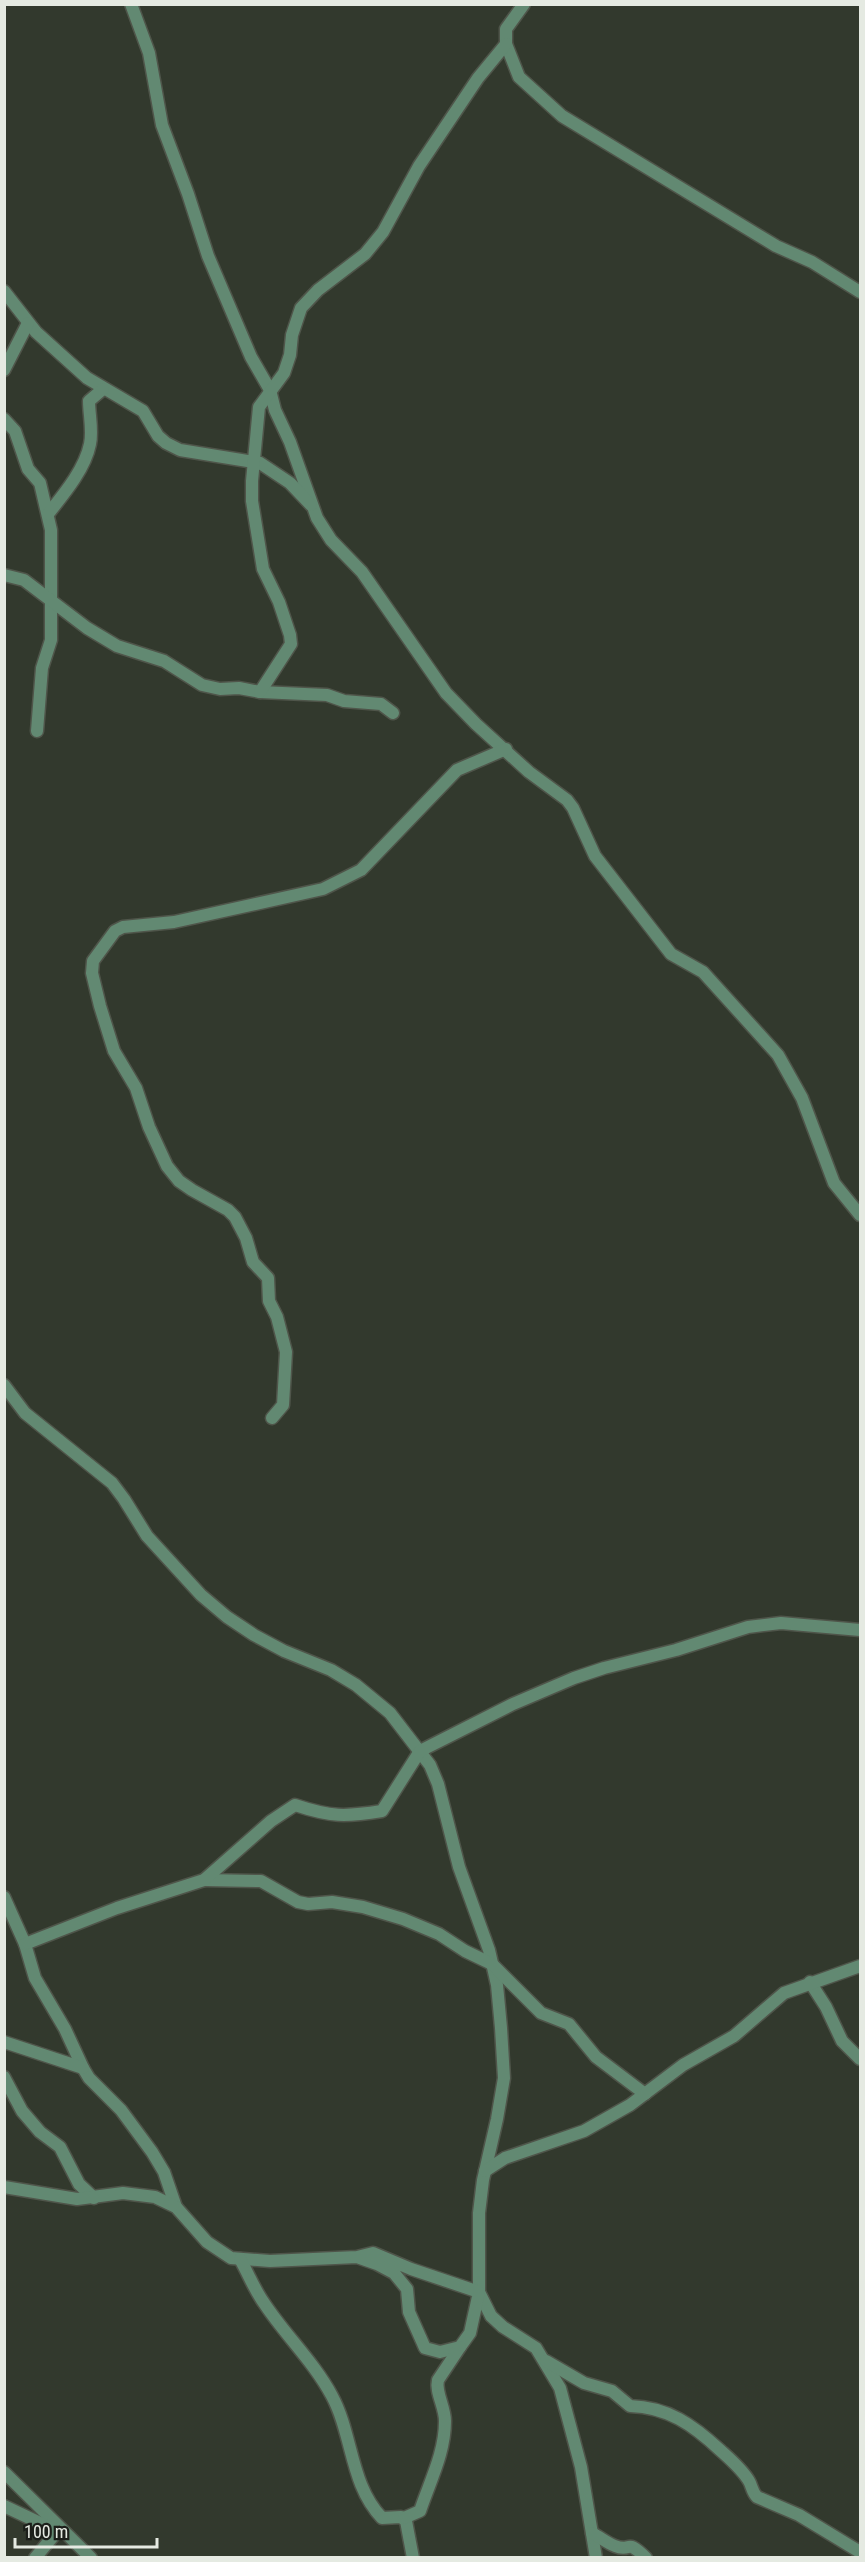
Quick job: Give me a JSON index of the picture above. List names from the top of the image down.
{
  "scale_bar": "100 m"
}
